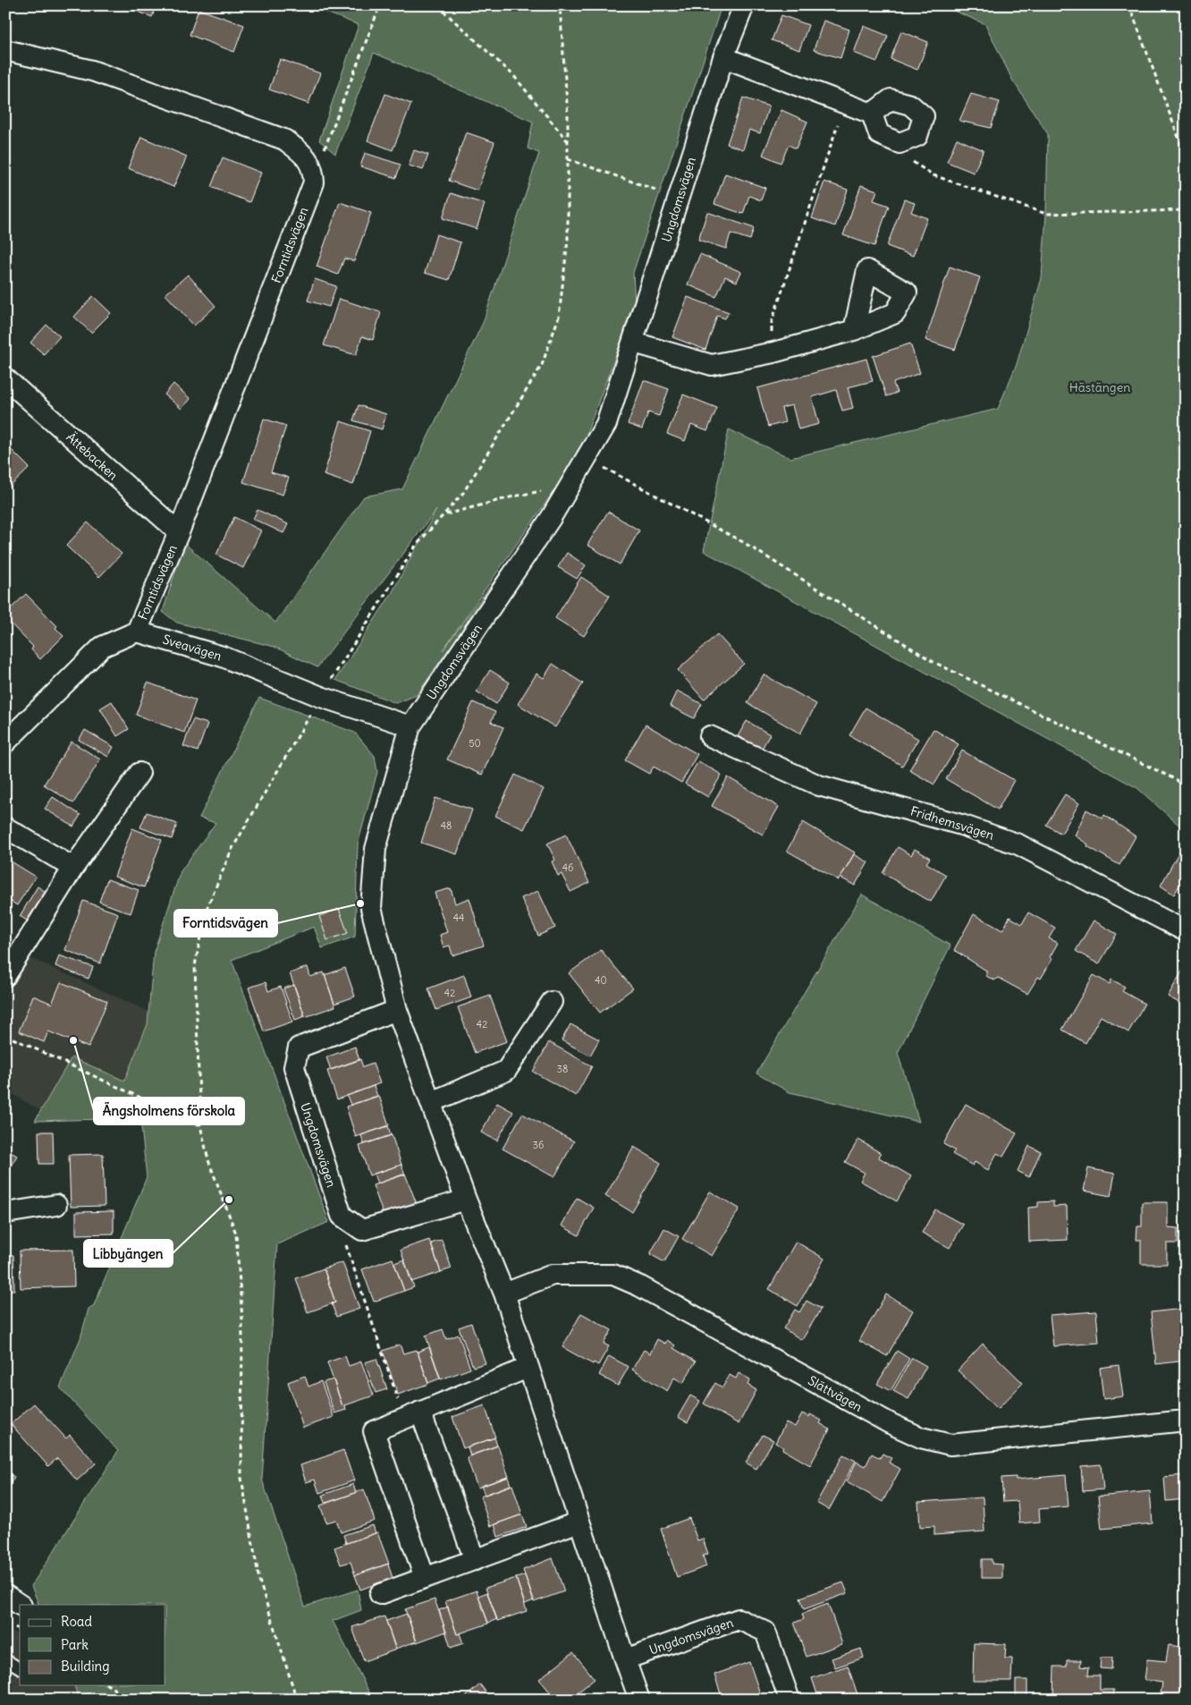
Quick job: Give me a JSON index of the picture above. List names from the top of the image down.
{
  "streets": {
    "street": [
      "Ungdomsvägen",
      "Forntidsvägen",
      "Ättebacken",
      "Sveavägen",
      "Fridhemsvägen",
      "Slättvägen"
    ]
  },
  "crossings": [
    ["Ungdomsvägen", "Sveavägen"],
    ["Ungdomsvägen", "Slättvägen"],
    ["Forntidsvägen", "Ättebacken"],
    ["Forntidsvägen", "Sveavägen"]
  ],
  "parks": ["Hästängen"],
  "places": ["Forntidsvägen", "Ängsholmens förskola", "Libbyängen"],
  "house_numbers": [
    "50",
    "48",
    "46",
    "44",
    "40",
    "42",
    "42",
    "38",
    "36"
  ],
  "legend": ["Road", "Park", "Building"]
}
